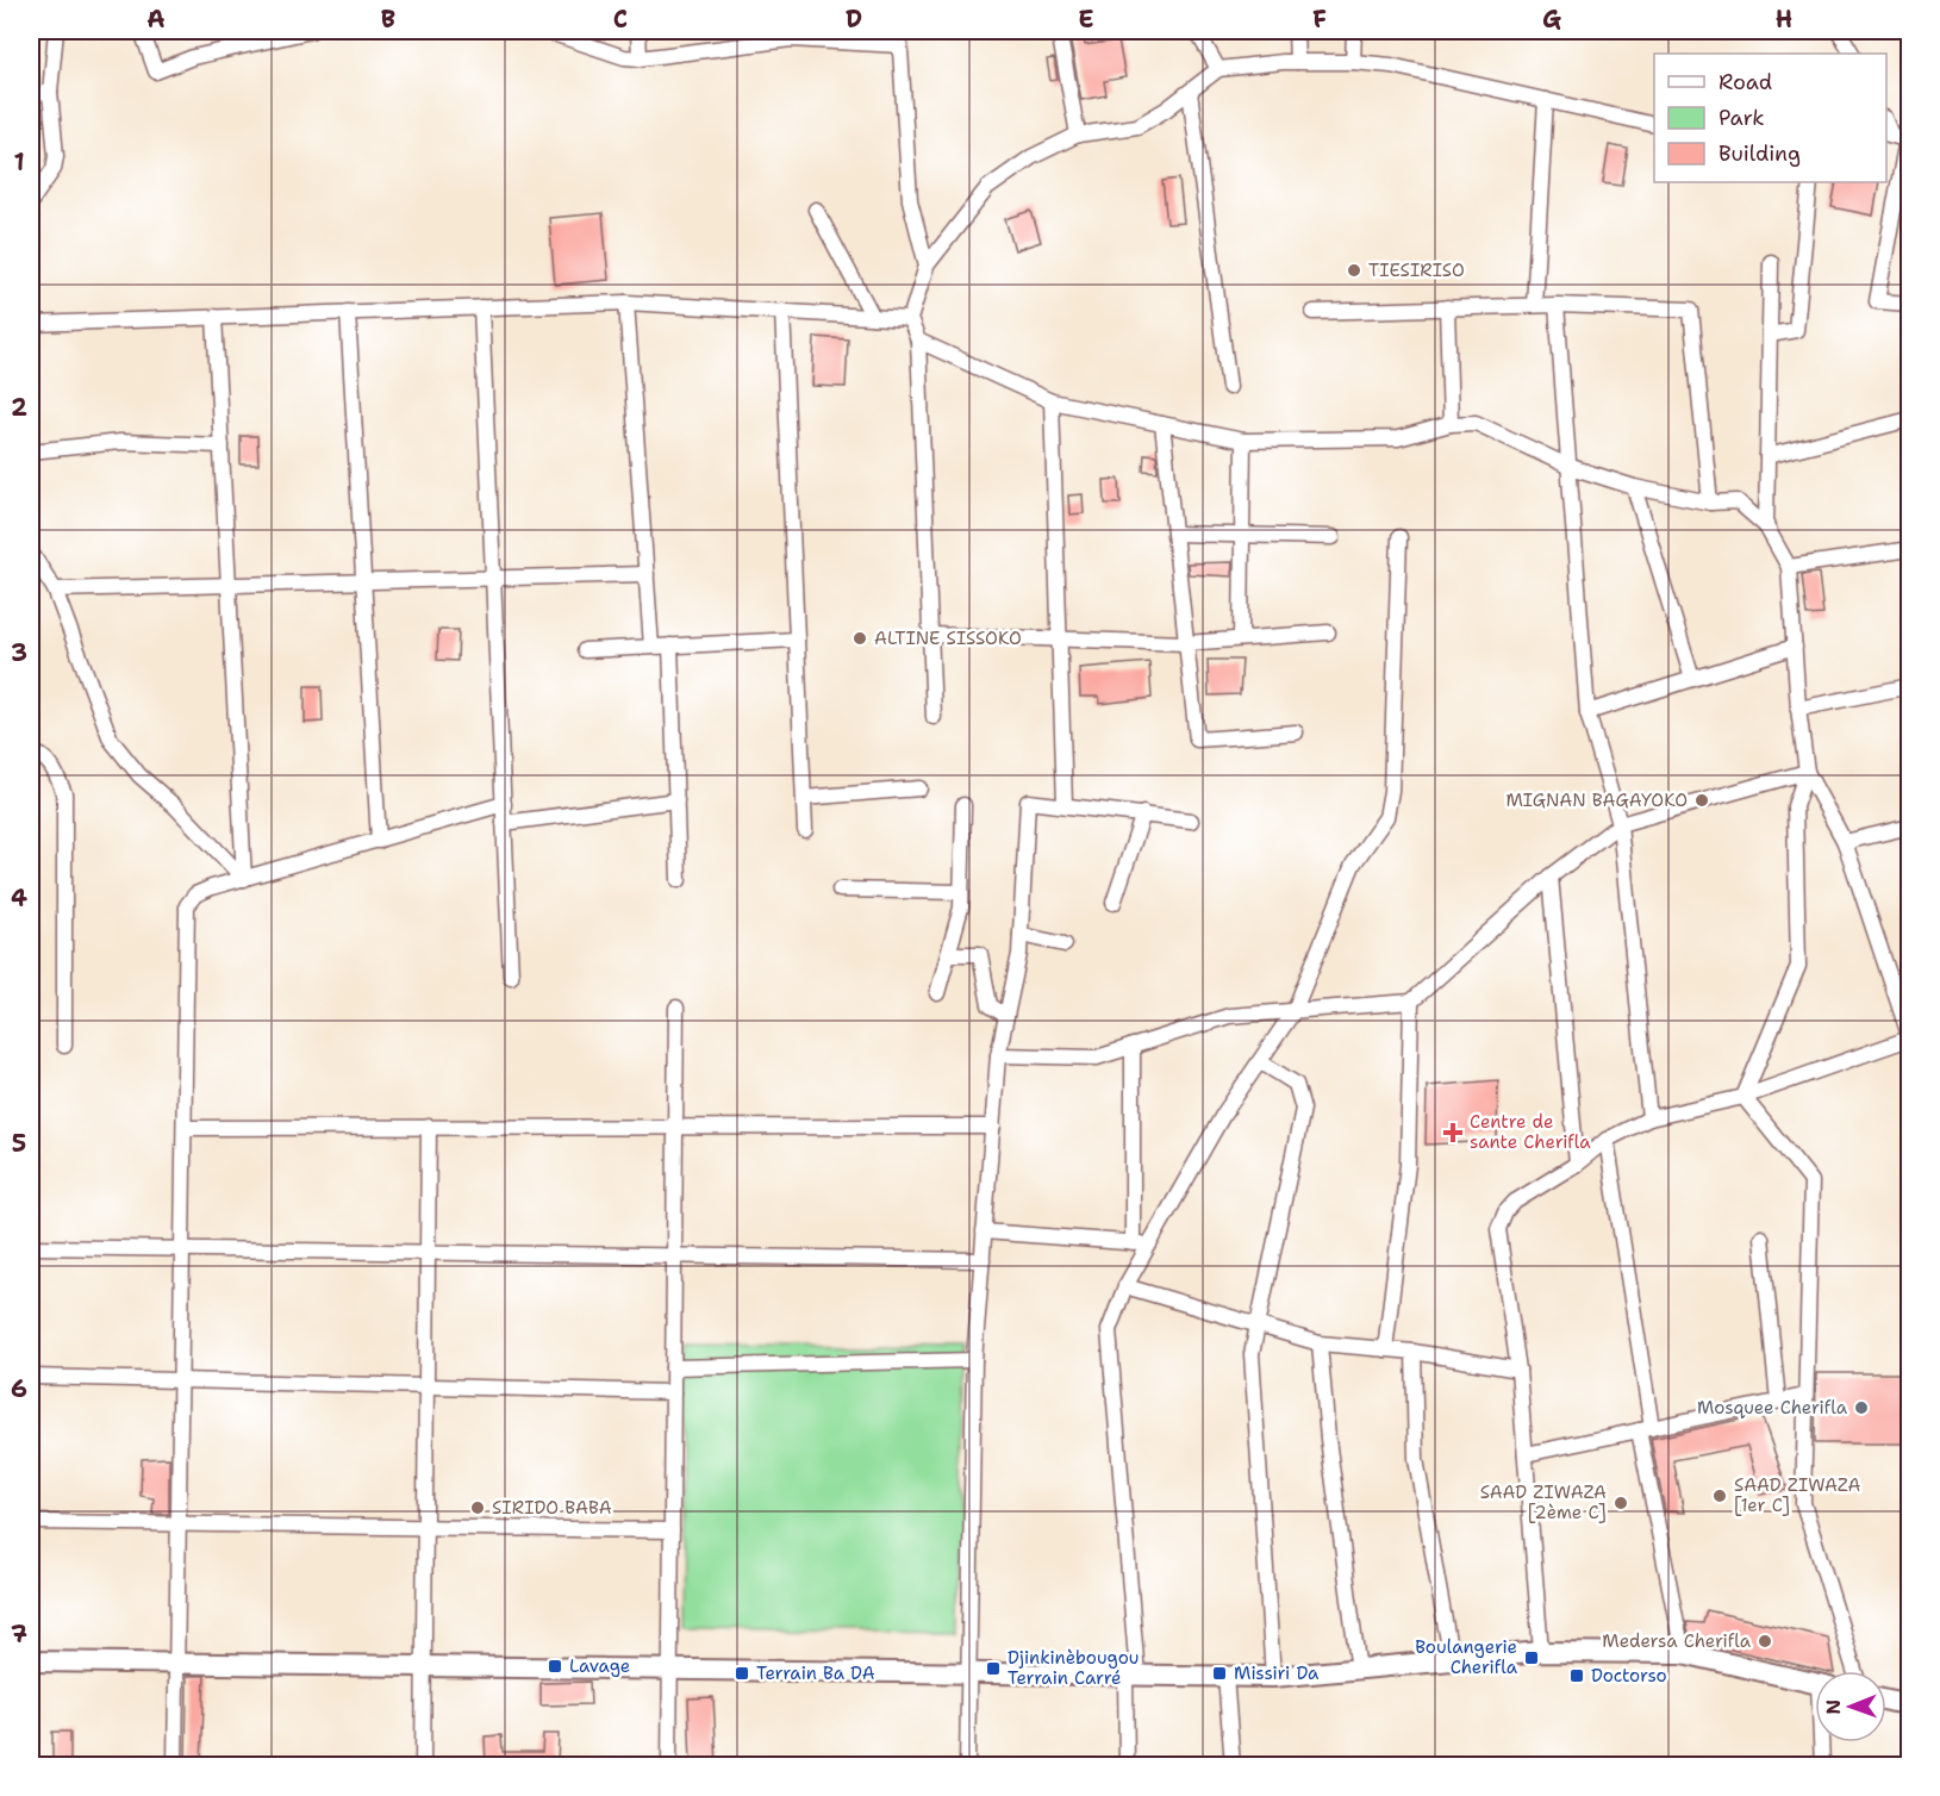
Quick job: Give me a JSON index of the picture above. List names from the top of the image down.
{
  "places": {
    "other": [
      "TIESIRISO",
      "ALTINE SISSOKO",
      "MIGNAN BAGAYOKO",
      "Mosquee Cherifla",
      "SAAD ZIWAZA [1er C]",
      "SAAD ZIWAZA [2ème C]",
      "SIRIDO BABA",
      "Medersa Cherifla"
    ],
    "health": ["Centre de sante Cherifla"],
    "transit": [
      "Boulangerie Cherifla",
      "Lavage",
      "Djinkinèbougou Terrain Carré",
      "Terrain Ba DA",
      "Missiri Da",
      "Doctorso"
    ]
  },
  "legend": ["Road", "Park", "Building"],
  "north": "left",
  "grid": {
    "columns": [
      "A",
      "B",
      "C",
      "D",
      "E",
      "F",
      "G",
      "H"
    ],
    "rows": [
      "1",
      "2",
      "3",
      "4",
      "5",
      "6",
      "7"
    ]
  }
}
